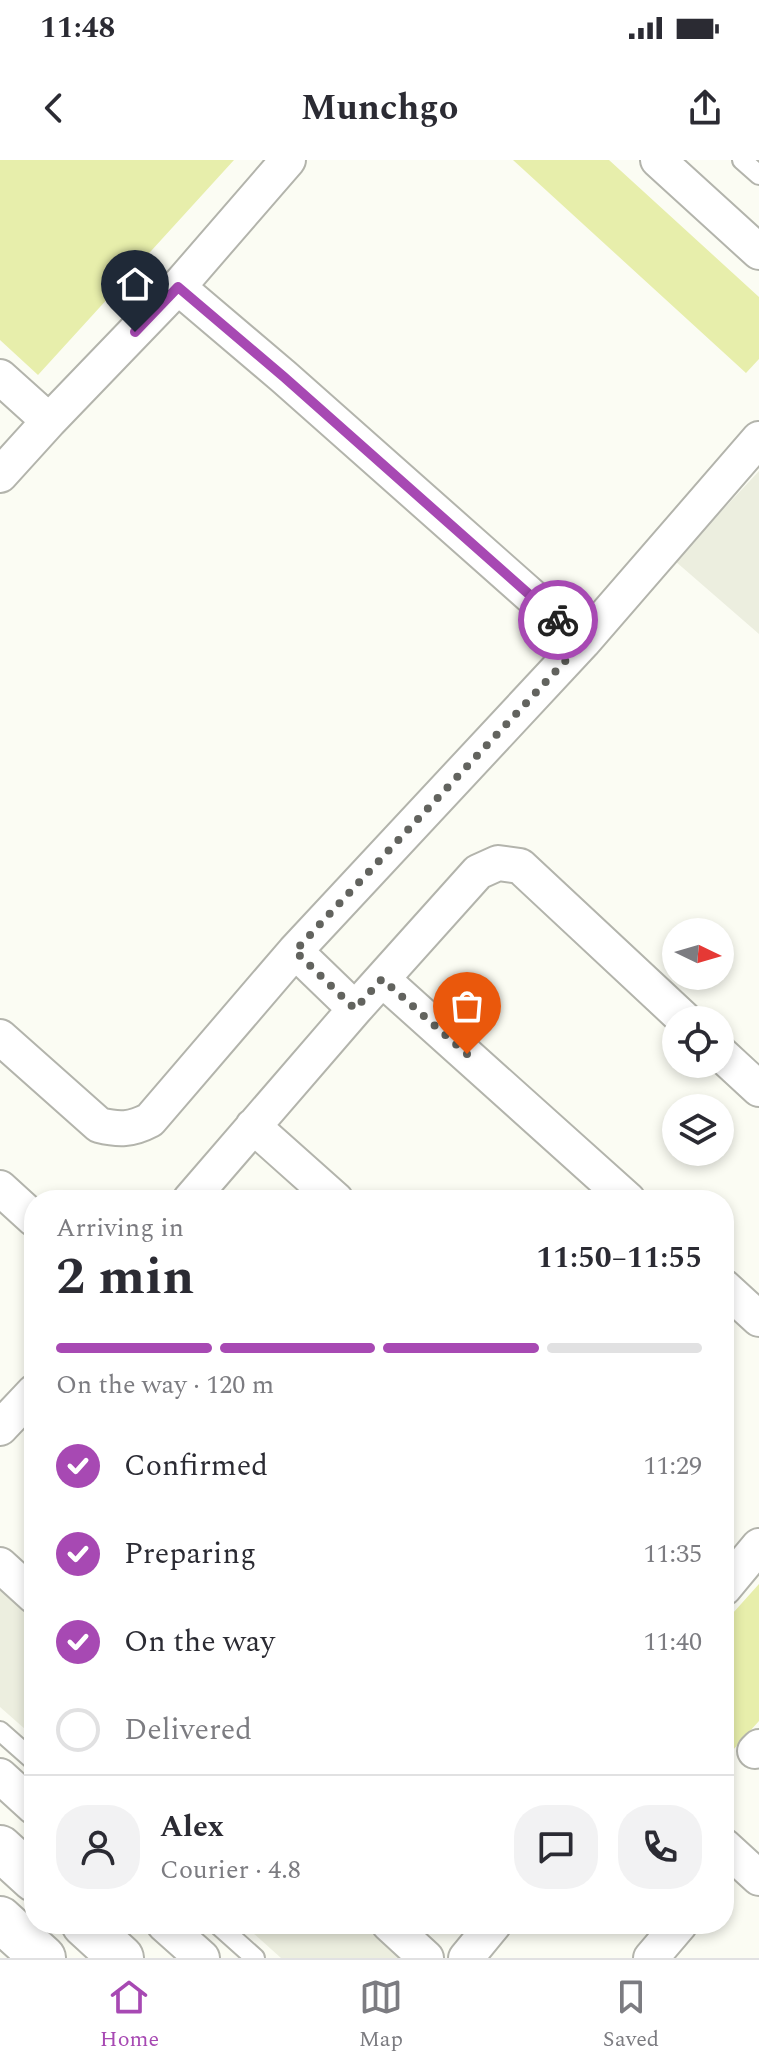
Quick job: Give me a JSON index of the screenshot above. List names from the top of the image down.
{
  "north": "right",
  "page": {
    "status": "11:48",
    "header": "Munchgo",
    "heading": ["2 min", "Arriving in", "11:50–11:55"],
    "panel": ["Alex", "Courier · 4.8"],
    "bar": "On the way · 120 m",
    "list": [
      ["Confirmed", "11:29"],
      ["Preparing", "11:35"],
      ["On the way", "11:40"],
      "Delivered"
    ],
    "tabs": ["Home", "Map", "Saved"]
  }
}
